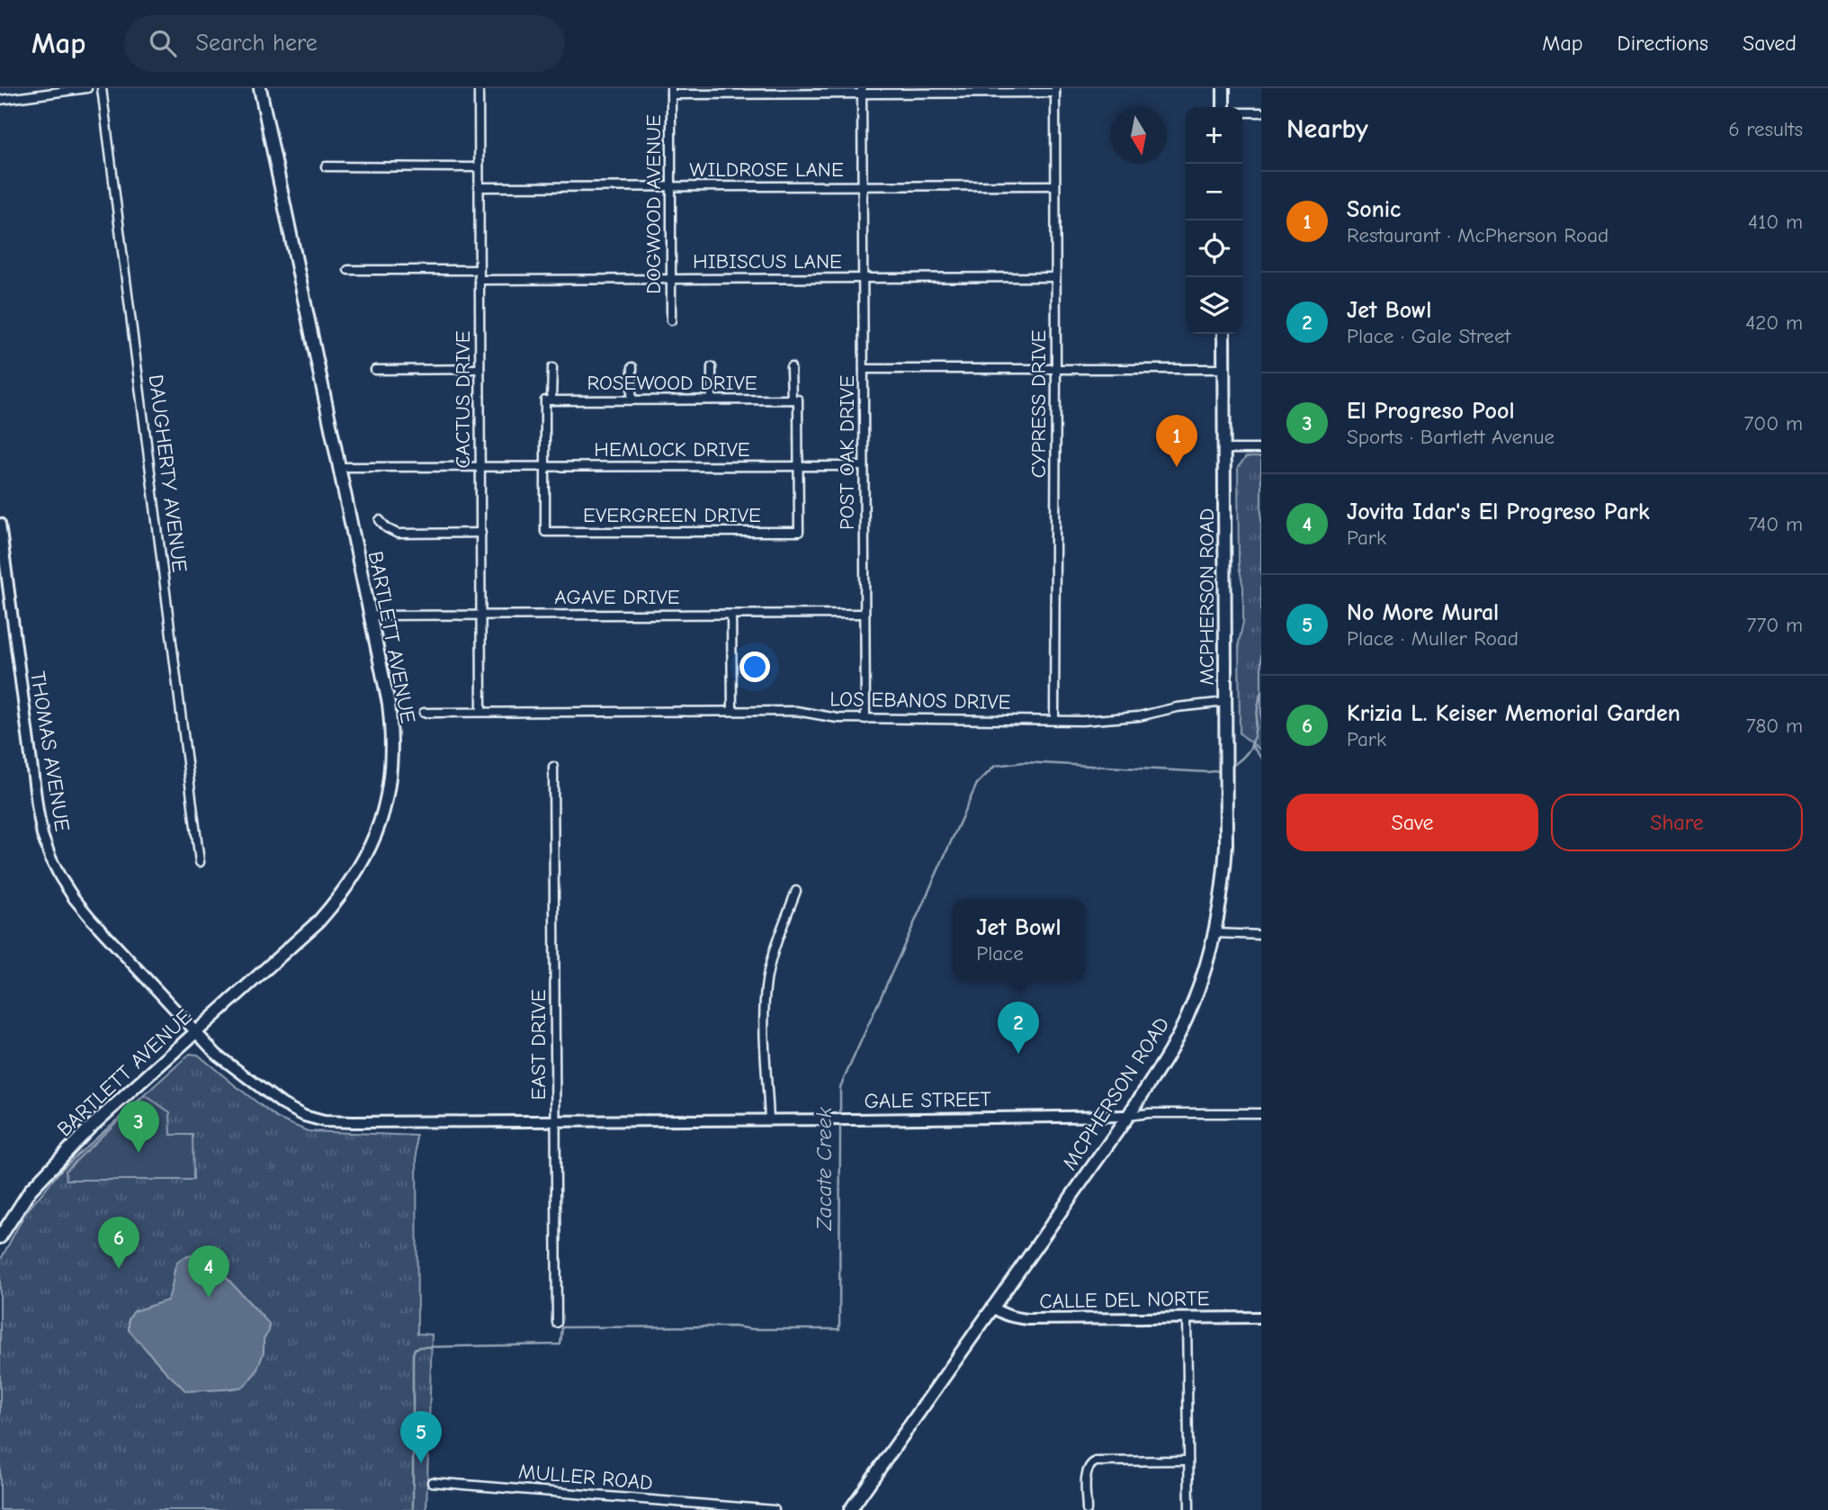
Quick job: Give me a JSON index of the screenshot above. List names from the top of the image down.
{
  "streets": {
    "main road": ["MCPHERSON ROAD", "BARTLETT AVENUE"],
    "street": [
      "WILDROSE LANE",
      "DOGWOOD AVENUE",
      "HIBISCUS LANE",
      "ROSEWOOD DRIVE",
      "CACTUS DRIVE",
      "CYPRESS DRIVE",
      "HEMLOCK DRIVE",
      "POST OAK DRIVE",
      "DAUGHERTY AVENUE",
      "EVERGREEN DRIVE",
      "AGAVE DRIVE",
      "LOS EBANOS DRIVE",
      "THOMAS AVENUE",
      "EAST DRIVE",
      "GALE STREET",
      "CALLE DEL NORTE",
      "MULLER ROAD"
    ]
  },
  "crossings": [
    ["WILDROSE LANE", "DOGWOOD AVENUE"],
    ["WILDROSE LANE", "CACTUS DRIVE"],
    ["WILDROSE LANE", "CYPRESS DRIVE"],
    ["WILDROSE LANE", "POST OAK DRIVE"],
    ["DOGWOOD AVENUE", "HIBISCUS LANE"],
    ["HIBISCUS LANE", "CACTUS DRIVE"],
    ["HIBISCUS LANE", "CYPRESS DRIVE"],
    ["HIBISCUS LANE", "POST OAK DRIVE"],
    ["CACTUS DRIVE", "HEMLOCK DRIVE"],
    ["CACTUS DRIVE", "AGAVE DRIVE"],
    ["CACTUS DRIVE", "LOS EBANOS DRIVE"],
    ["CYPRESS DRIVE", "LOS EBANOS DRIVE"],
    ["HEMLOCK DRIVE", "POST OAK DRIVE"],
    ["HEMLOCK DRIVE", "EVERGREEN DRIVE"],
    ["HEMLOCK DRIVE", "BARTLETT AVENUE"],
    ["POST OAK DRIVE", "AGAVE DRIVE"],
    ["POST OAK DRIVE", "LOS EBANOS DRIVE"],
    ["AGAVE DRIVE", "BARTLETT AVENUE"],
    ["MCPHERSON ROAD", "LOS EBANOS DRIVE"],
    ["MCPHERSON ROAD", "GALE STREET"],
    ["MCPHERSON ROAD", "CALLE DEL NORTE"],
    ["BARTLETT AVENUE", "THOMAS AVENUE"],
    ["THOMAS AVENUE", "GALE STREET"],
    ["EAST DRIVE", "GALE STREET"]
  ],
  "water": ["Zacate Creek"],
  "north": "bottom",
  "page": {
    "header": "Map",
    "search": "Search here",
    "nav": ["Map", "Directions", "Saved"],
    "heading": ["Nearby", "6 results"],
    "map_buttons": ["+", "−"],
    "list": [
      {
        "mark": "1",
        "name": "Sonic",
        "note": "Restaurant · McPherson Road",
        "value": "410 m"
      },
      {
        "mark": "2",
        "name": "Jet Bowl",
        "note": "Place · Gale Street",
        "value": "420 m"
      },
      {
        "mark": "3",
        "name": "El Progreso Pool",
        "note": "Sports · Bartlett Avenue",
        "value": "700 m"
      },
      {
        "mark": "4",
        "name": "Jovita Idar's El Progreso Park",
        "note": "Park",
        "value": "740 m"
      },
      {
        "mark": "5",
        "name": "No More Mural",
        "note": "Place · Muller Road",
        "value": "770 m"
      },
      {
        "mark": "6",
        "name": "Krizia L. Keiser Memorial Garden",
        "note": "Park",
        "value": "780 m"
      }
    ],
    "pins": [
      "1",
      "2",
      "3",
      "6",
      "4",
      "5"
    ],
    "buttons": ["Save", "Share"],
    "popup": ["Jet Bowl", "Place"]
  }
}
